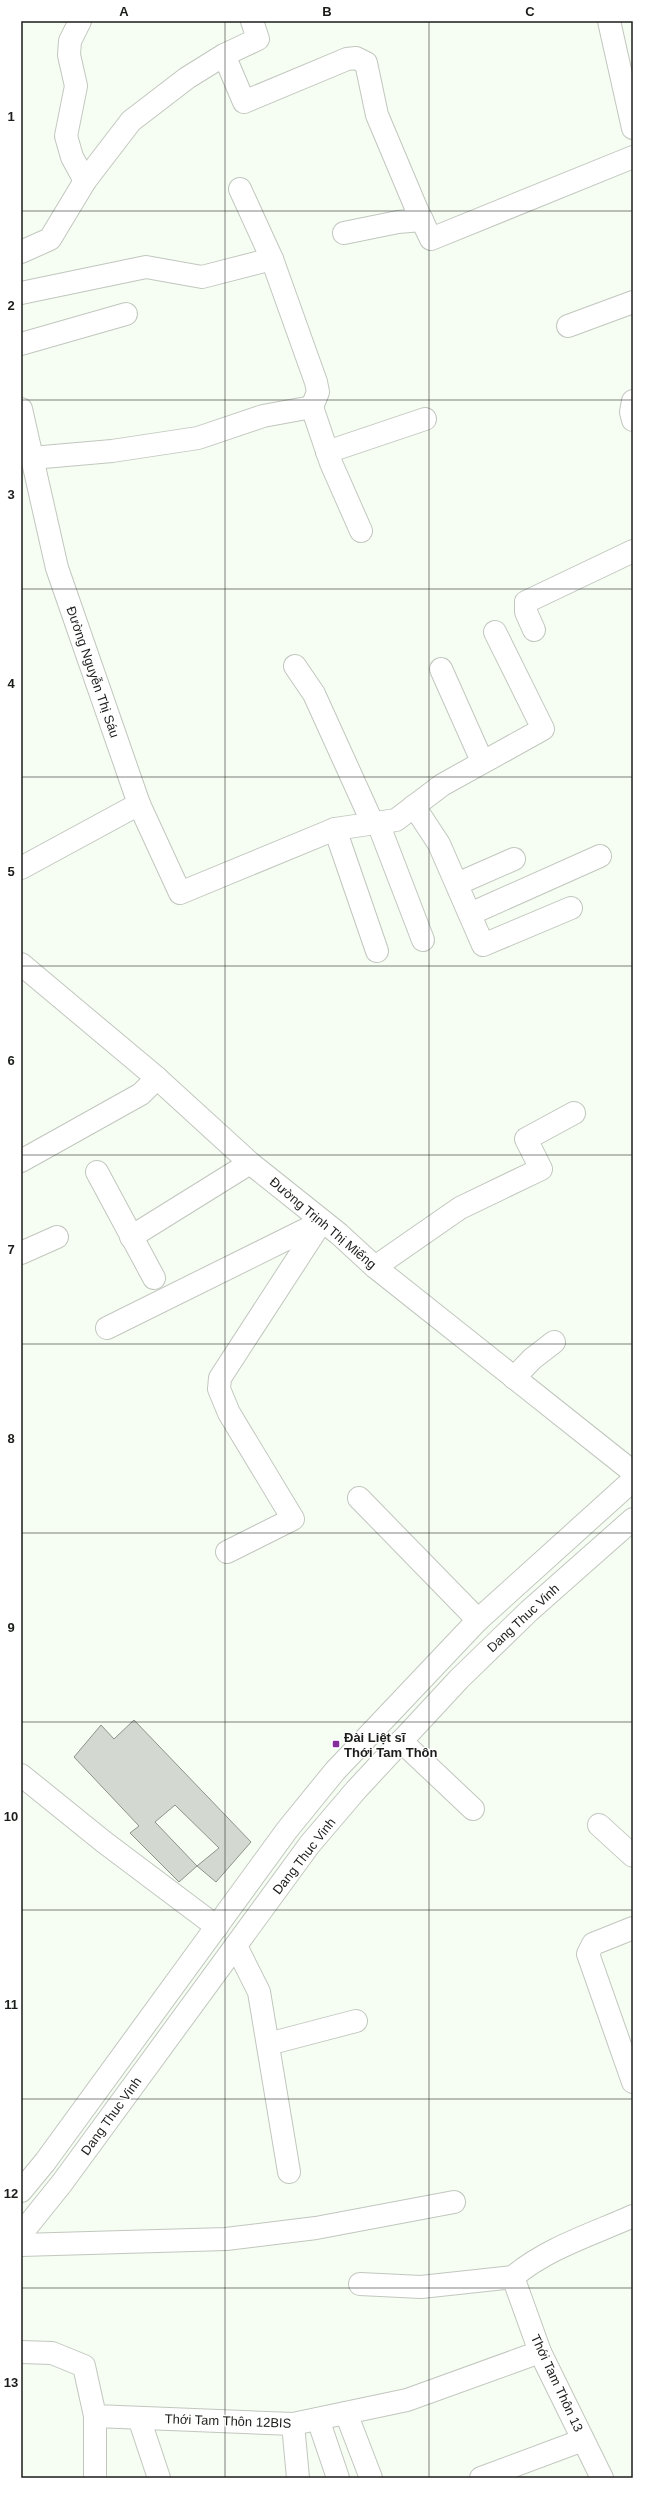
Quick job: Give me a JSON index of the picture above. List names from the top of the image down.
{
  "streets": {
    "street": [
      "Đường Nguyễn Thị Sáu",
      "Đường Trịnh Thị Miếng",
      "Dang Thuc Vinh",
      "Thới Tam Thôn 13",
      "Thới Tam Thôn 12BIS"
    ]
  },
  "crossings": [
    ["Thới Tam Thôn 13", "Thới Tam Thôn 12BIS"]
  ],
  "places": {
    "transit": ["Đài Liệt sĩ Thới Tam Thôn"]
  },
  "grid": {
    "columns": ["A", "B", "C"],
    "rows": [
      "1",
      "2",
      "3",
      "4",
      "5",
      "6",
      "7",
      "8",
      "9",
      "10",
      "11",
      "12",
      "13"
    ]
  }
}
